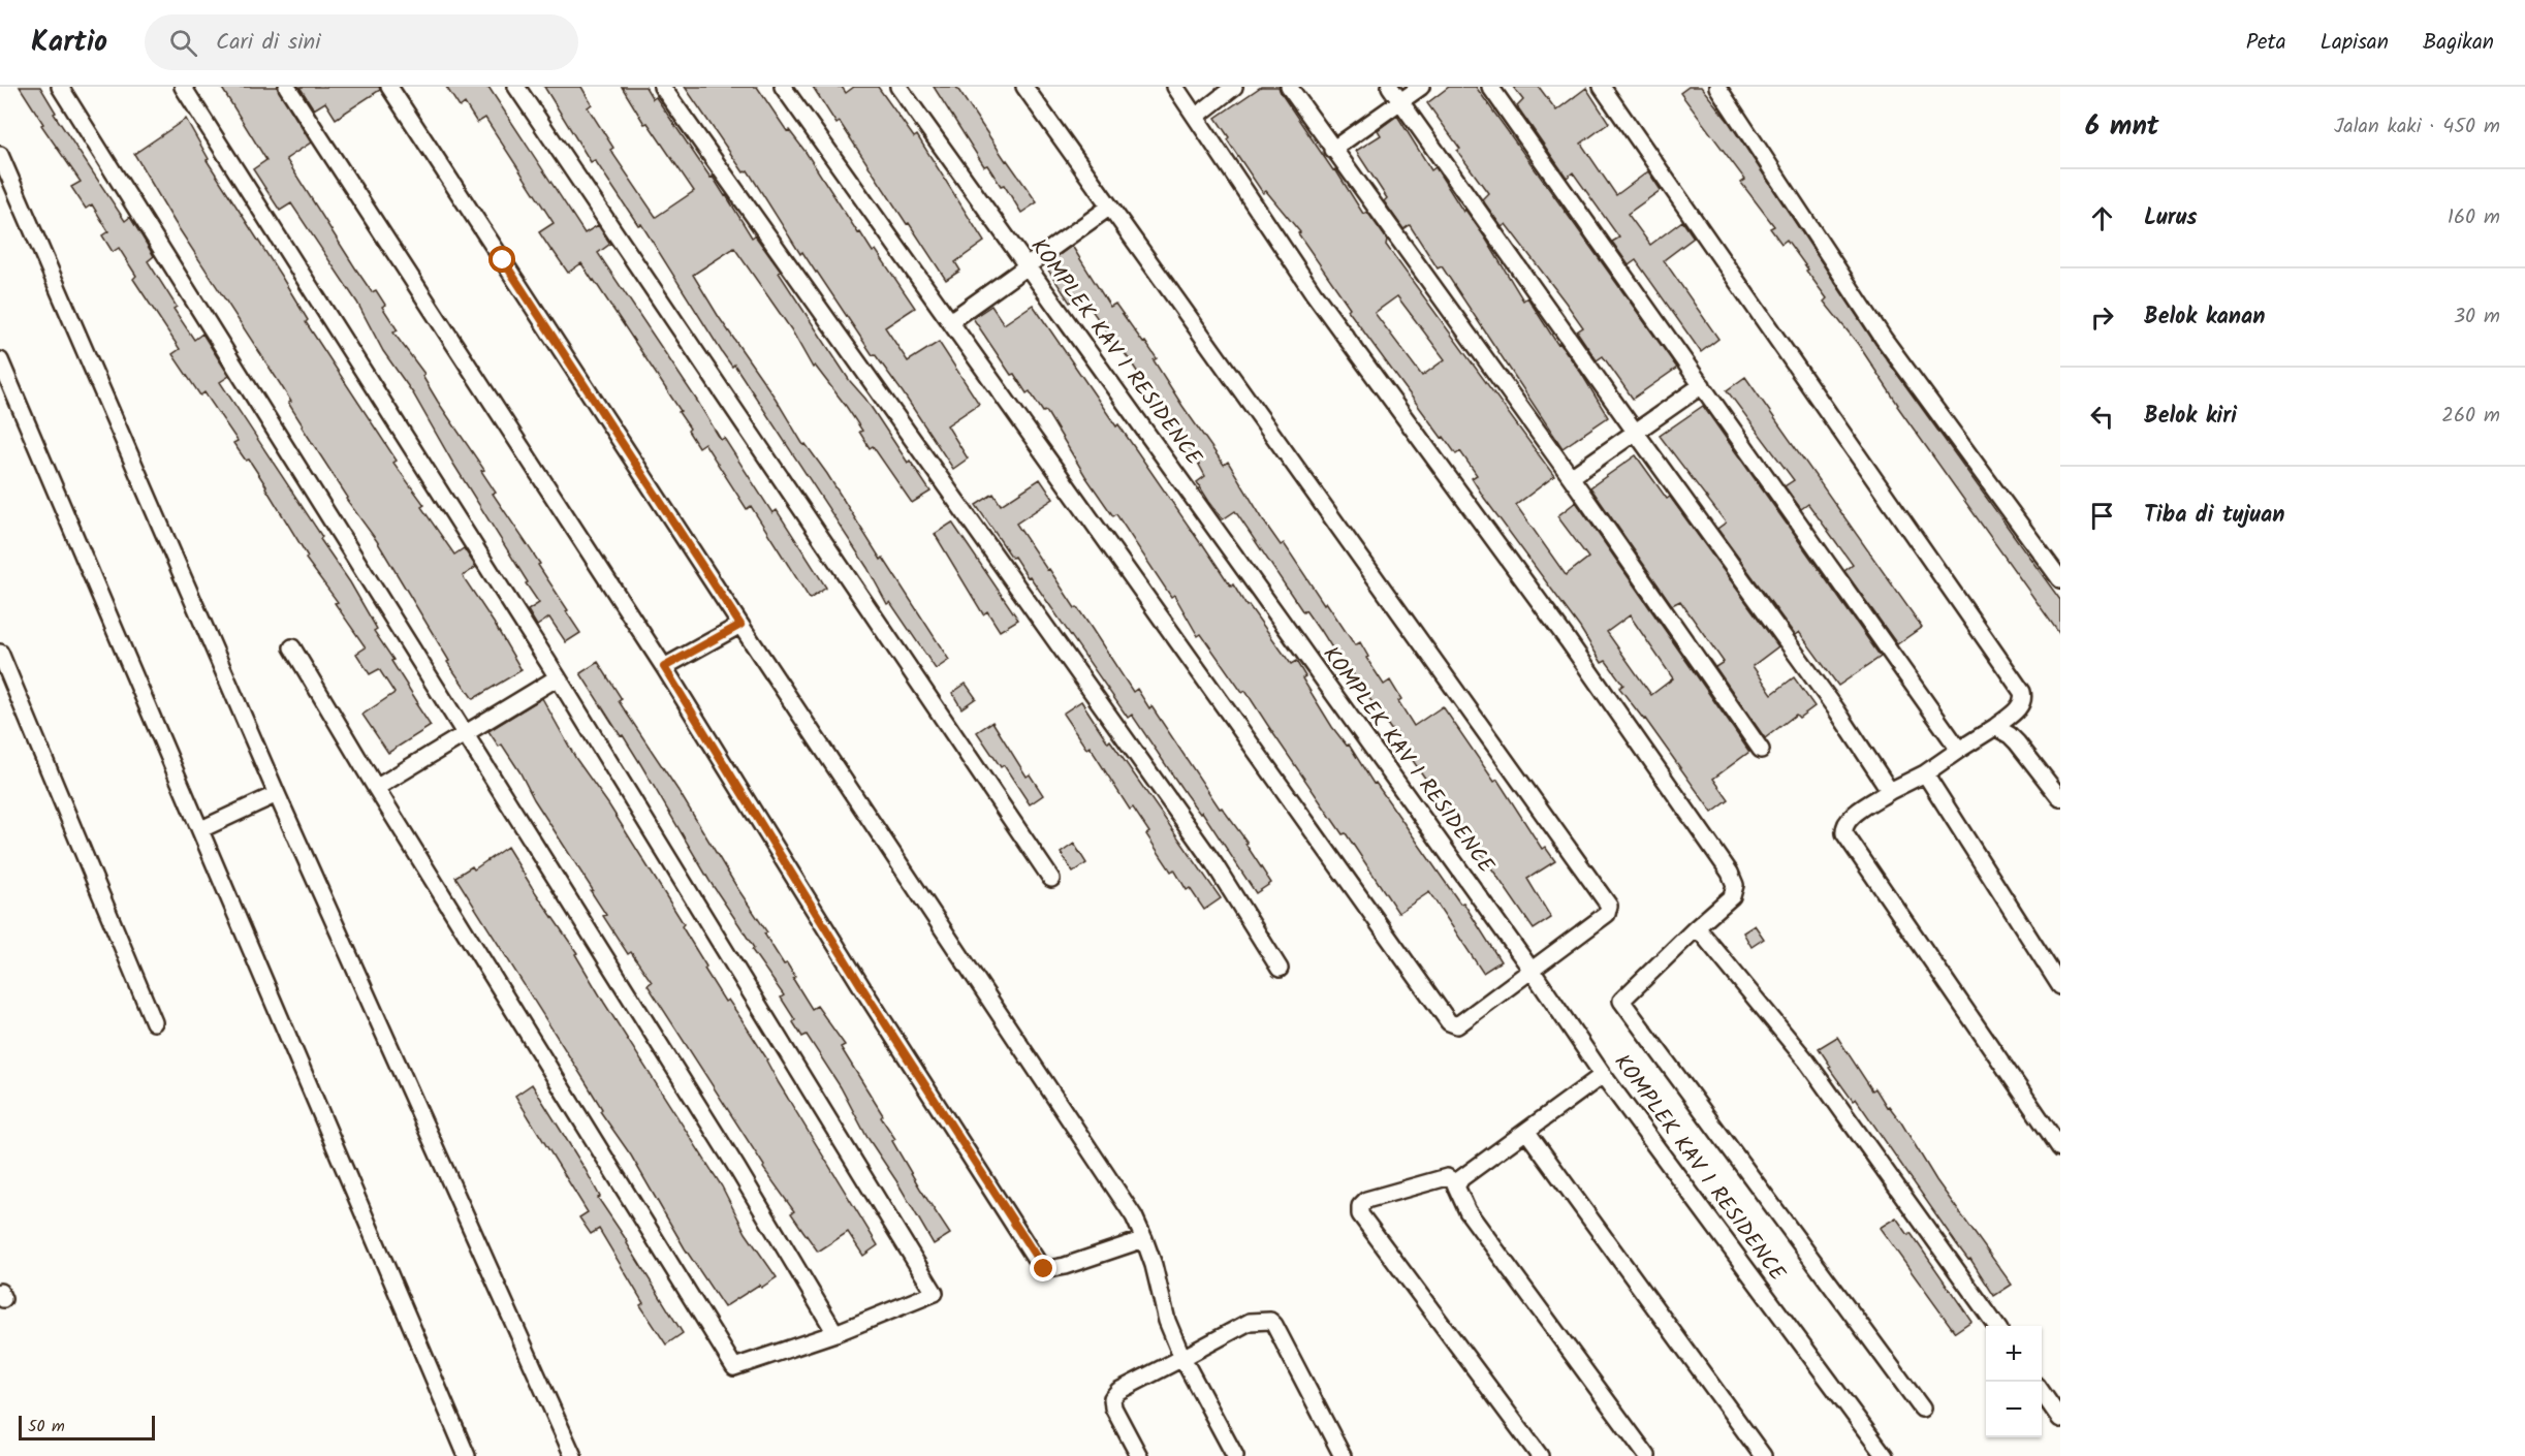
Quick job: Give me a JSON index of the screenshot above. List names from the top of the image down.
{
  "streets": {
    "street": ["KOMPLEK KAV 1 RESIDENCE"]
  },
  "scale_bar": "50 m",
  "page": {
    "header": "Kartio",
    "search": "Cari di sini",
    "nav": ["Peta", "Lapisan", "Bagikan"],
    "heading": ["6 mnt", "Jalan kaki · 450 m"],
    "list": [
      ["Lurus", "160 m"],
      ["Belok kanan", "30 m"],
      ["Belok kiri", "260 m"],
      "Tiba di tujuan"
    ],
    "map_buttons": ["+", "−"],
    "scale": "50 m"
  }
}
